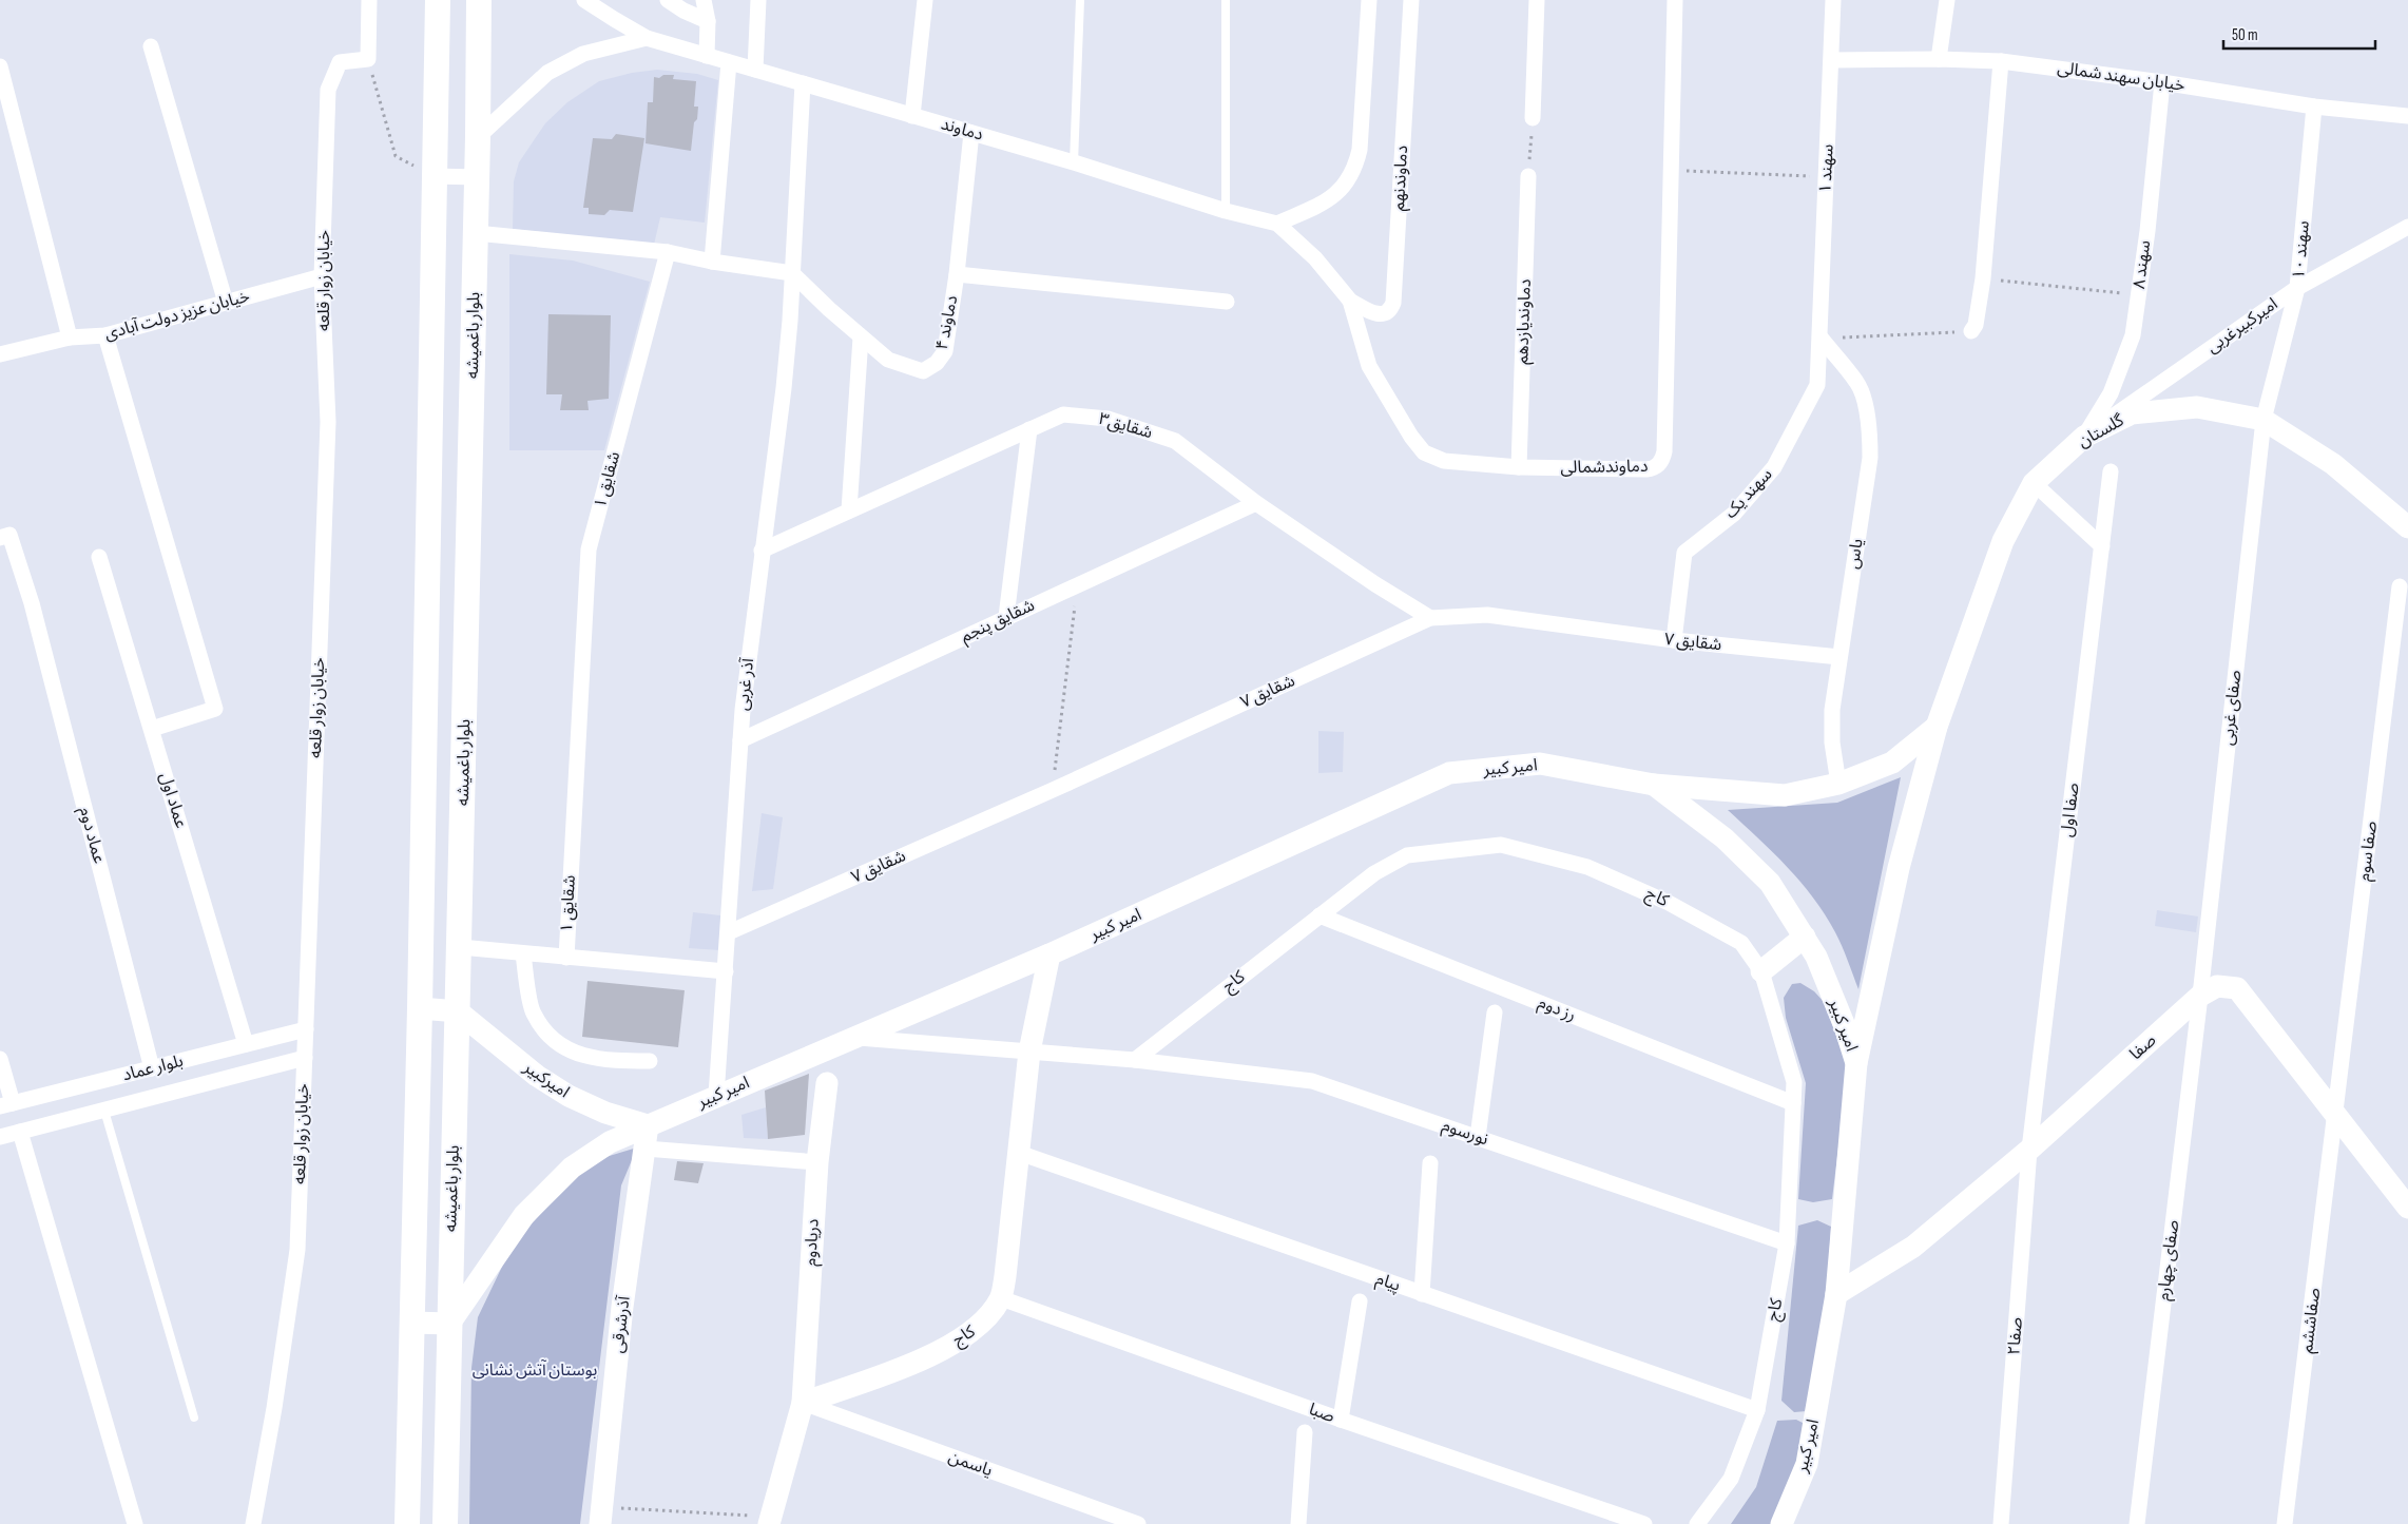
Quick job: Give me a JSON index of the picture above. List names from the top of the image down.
{
  "streets": {
    "main road": [
      "بلوار باغمیشه",
      "گلستان",
      "امیر کبیر",
      "کاج",
      "صفا",
      "امیرکبیر",
      "دریادوم",
      "آذرشرقی"
    ],
    "street": [
      "خیابان سهند شمالی",
      "دماوند",
      "سهند ۱",
      "دماوندنهم",
      "سهند ۱۰",
      "سهند ۸",
      "خیابان زوار قلعه",
      "خیابان عزیز دولت آبادی",
      "دماوندیازدهم",
      "دماوند ۴",
      "امیرکبیرغربی",
      "شقایق۳",
      "دماوندشمالی",
      "شقایق ۱",
      "سهند یک",
      "یاس",
      "شقایق پنجم",
      "شقایق ۷",
      "آذر غربی",
      "صفای غربی",
      "عماد اول",
      "صفا اول",
      "عماد دوم",
      "صفا سوم",
      "رز دوم",
      "بلوار عماد",
      "نورسوم",
      "صفای چهارم",
      "پیام",
      "صفاششم",
      "صفا۲",
      "صبا",
      "یاسمن"
    ]
  },
  "crossings": [
    ["خیابان سهند شمالی", "سهند ۱"],
    ["خیابان سهند شمالی", "سهند ۱۰"],
    ["خیابان سهند شمالی", "سهند ۸"],
    ["دماوند", "دماوند ۴"],
    ["دماوند", "دماوندشمالی"],
    ["دماوند", "آذر غربی"],
    ["سهند ۱", "سهند یک"],
    ["سهند ۱", "یاس"],
    ["دماوندنهم", "دماوندشمالی"],
    ["سهند ۱۰", "امیرکبیرغربی"],
    ["سهند ۱۰", "گلستان"],
    ["سهند ۱۰", "صفای غربی"],
    ["سهند ۸", "امیرکبیرغربی"],
    ["سهند ۸", "گلستان"],
    ["خیابان زوار قلعه", "خیابان عزیز دولت آبادی"],
    ["خیابان زوار قلعه", "بلوار عماد"],
    ["دماوندیازدهم", "دماوندشمالی"],
    ["دماوند ۴", "آذر غربی"],
    ["امیرکبیرغربی", "گلستان"],
    ["بلوار باغمیشه", "امیر کبیر"],
    ["بلوار باغمیشه", "امیرکبیر"],
    ["شقایق۳", "شقایق پنجم"],
    ["شقایق۳", "شقایق ۷"],
    ["شقایق۳", "آذر غربی"],
    ["گلستان", "صفای غربی"],
    ["گلستان", "امیر کبیر"],
    ["سهند یک", "یاس"],
    ["سهند یک", "شقایق ۷"],
    ["یاس", "شقایق ۷"],
    ["شقایق پنجم", "آذر غربی"],
    ["شقایق ۷", "آذر غربی"],
    ["آذر غربی", "امیر کبیر"],
    ["صفای غربی", "صفا"],
    ["صفای غربی", "صفای چهارم"],
    ["امیر کبیر", "کاج"],
    ["امیر کبیر", "صفا"],
    ["امیر کبیر", "امیرکبیر"],
    ["امیر کبیر", "آذرشرقی"],
    ["عماد اول", "بلوار عماد"],
    ["صفا اول", "صفا"],
    ["صفا اول", "صفا۲"],
    ["عماد دوم", "بلوار عماد"],
    ["صفا سوم", "صفا"],
    ["صفا سوم", "صفاششم"],
    ["کاج", "رز دوم"],
    ["کاج", "نورسوم"],
    ["کاج", "دریادوم"],
    ["کاج", "پیام"],
    ["کاج", "صبا"],
    ["کاج", "یاسمن"],
    ["صفا", "صفای چهارم"],
    ["صفا", "صفاششم"],
    ["صفا", "صفا۲"],
    ["امیرکبیر", "آذرشرقی"],
    ["دریادوم", "یاسمن"]
  ],
  "parks": ["بوستان آتش نشانی"],
  "scale_bar": "50 m"
}
